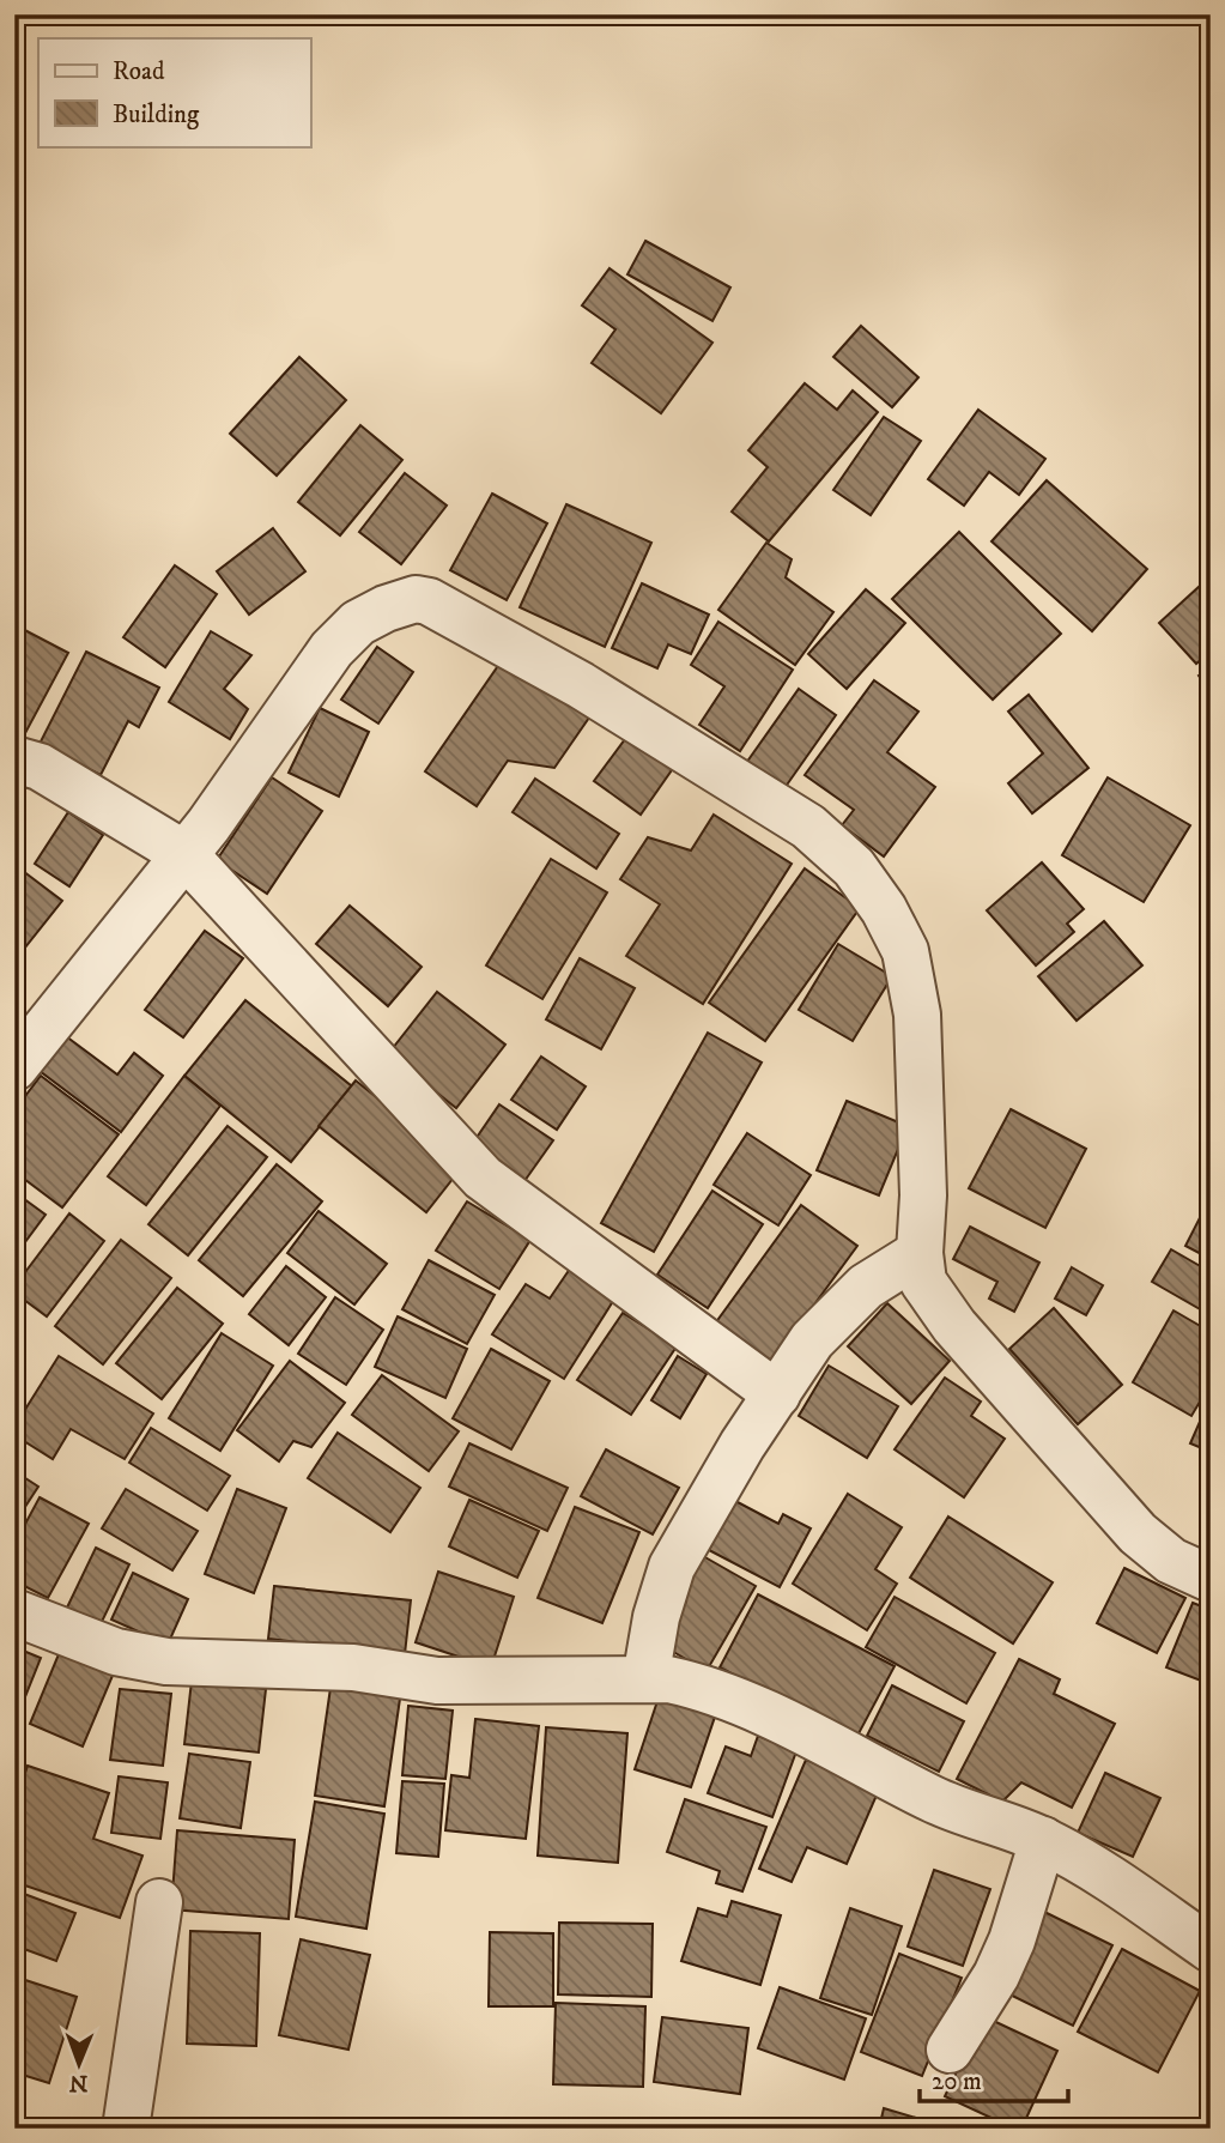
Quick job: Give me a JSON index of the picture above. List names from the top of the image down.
{
  "legend": ["Road", "Building"],
  "scale_bar": "20 m",
  "north": "bottom"
}
